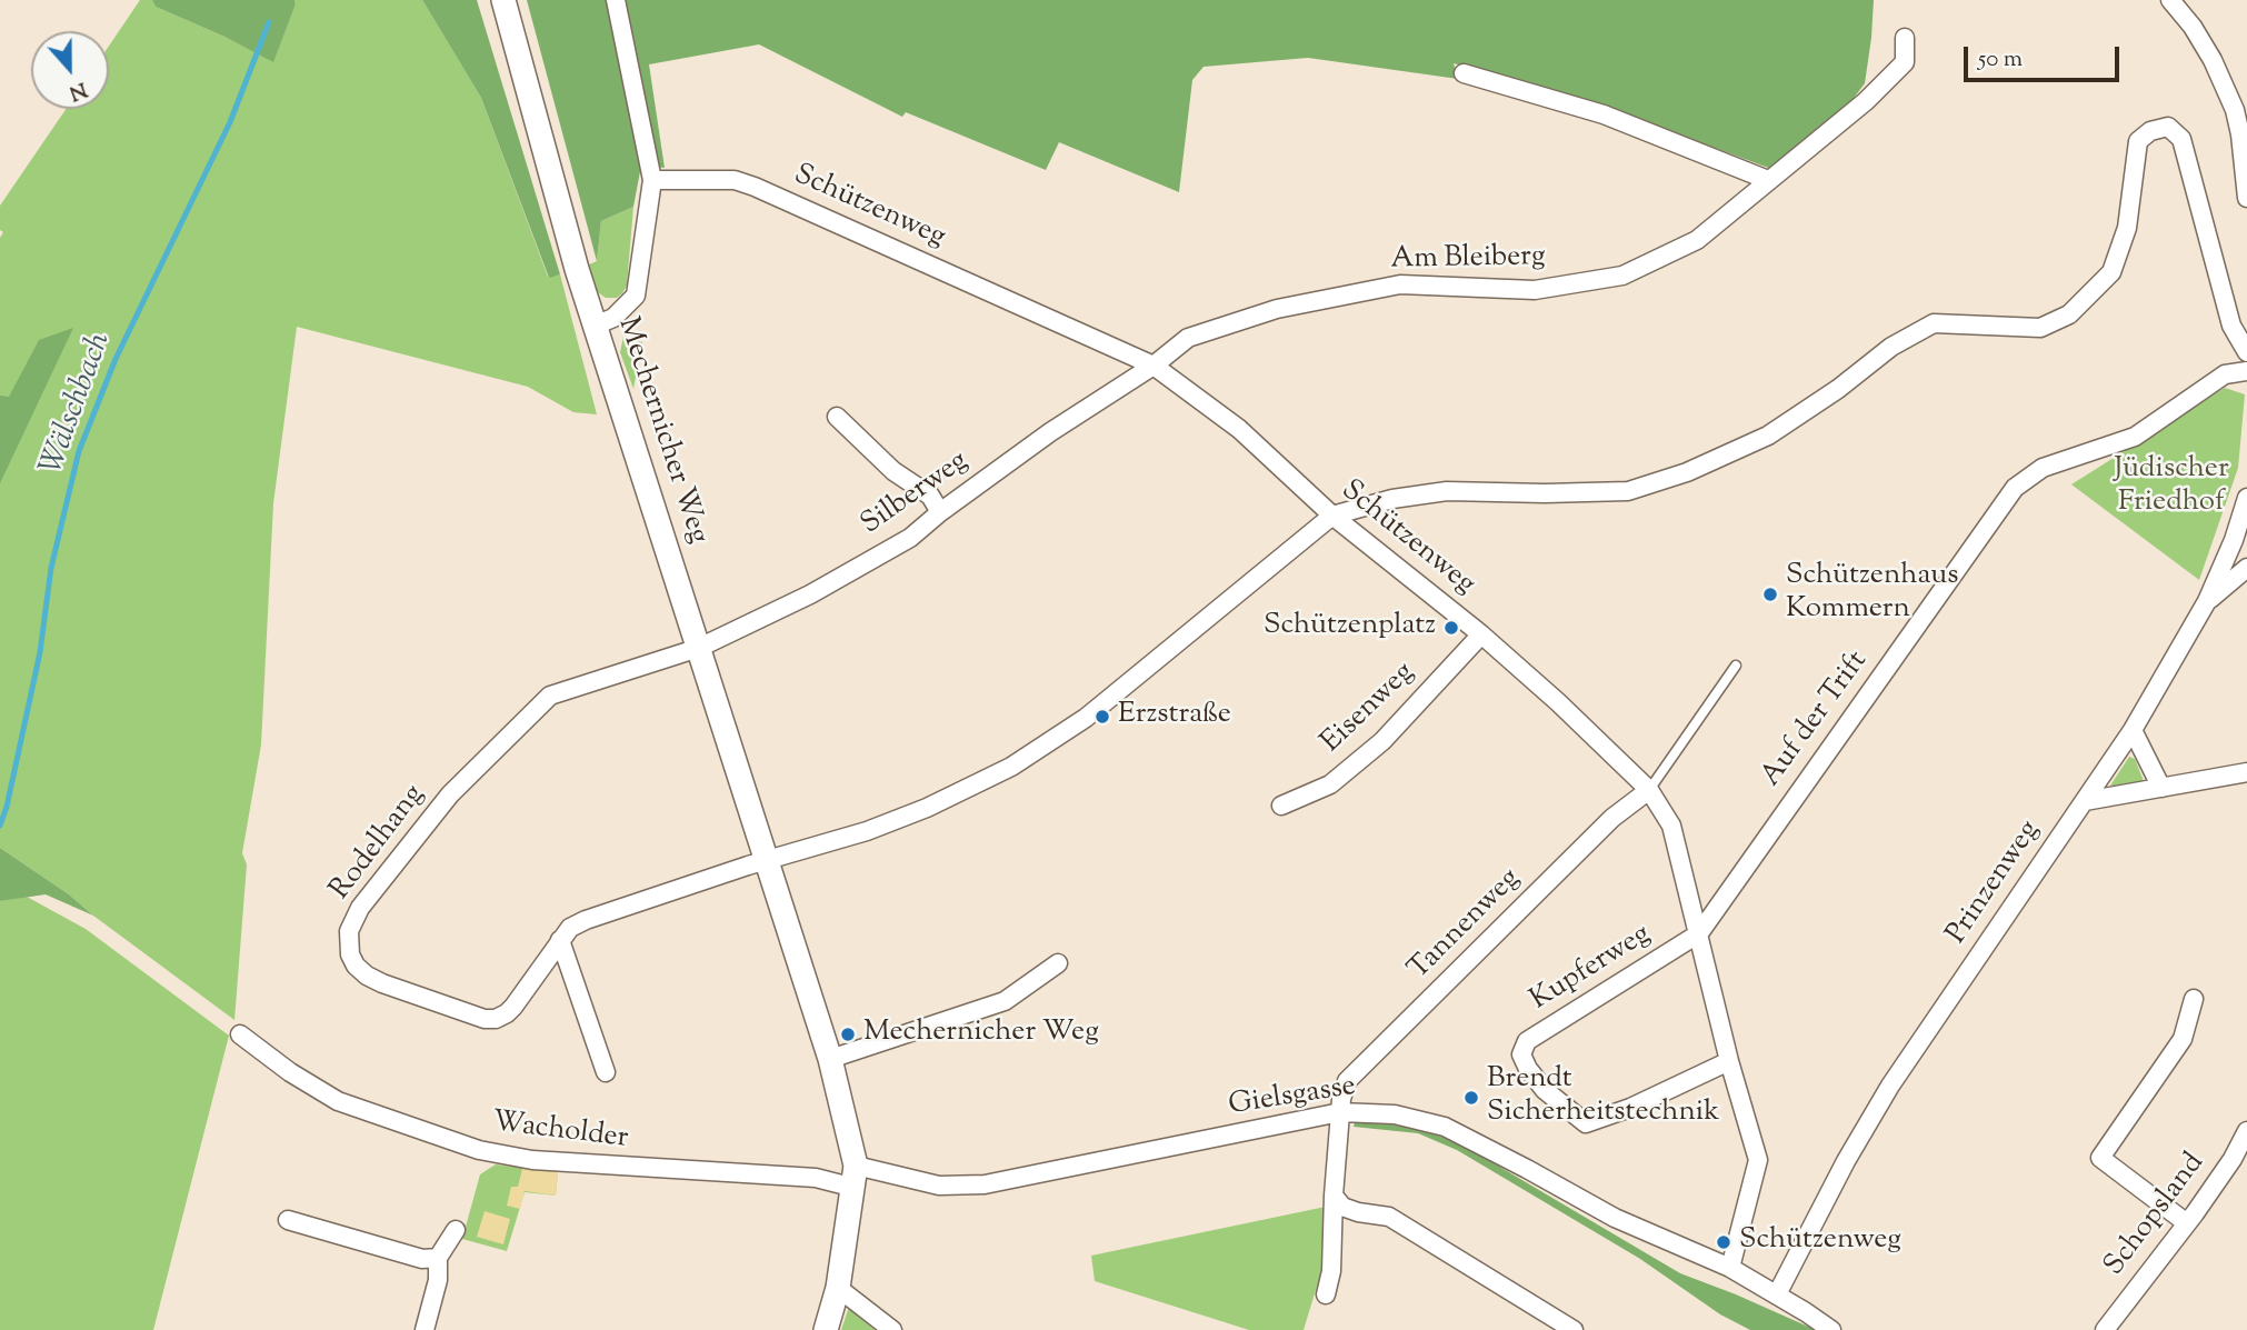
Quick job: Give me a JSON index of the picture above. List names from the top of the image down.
{
  "streets": {
    "street": [
      "Schützenweg",
      "Am Bleiberg",
      "Mechernicher Weg",
      "Silberweg",
      "Eisenweg",
      "Auf der Trift",
      "Rodelhang",
      "Prinzenweg",
      "Tannenweg",
      "Kupferweg",
      "Gielsgasse",
      "Wacholder",
      "Schopsland"
    ]
  },
  "crossings": [
    ["Schützenweg", "Am Bleiberg"],
    ["Schützenweg", "Silberweg"],
    ["Schützenweg", "Eisenweg"],
    ["Schützenweg", "Auf der Trift"],
    ["Schützenweg", "Tannenweg"],
    ["Schützenweg", "Kupferweg"],
    ["Schützenweg", "Gielsgasse"],
    ["Am Bleiberg", "Silberweg"],
    ["Mechernicher Weg", "Silberweg"],
    ["Mechernicher Weg", "Rodelhang"],
    ["Mechernicher Weg", "Gielsgasse"],
    ["Mechernicher Weg", "Wacholder"],
    ["Silberweg", "Rodelhang"],
    ["Auf der Trift", "Kupferweg"],
    ["Prinzenweg", "Gielsgasse"],
    ["Tannenweg", "Gielsgasse"],
    ["Gielsgasse", "Wacholder"]
  ],
  "water": ["Wälschbach"],
  "parks": ["Jüdischer Friedhof"],
  "places": [
    "Schützenhaus Kommern",
    "Schützenplatz",
    "Erzstraße",
    "Mechernicher Weg",
    "Brendt Sicherheitstechnik",
    "Schützenweg"
  ],
  "scale_bar": "50 m",
  "north": "bottom"
}
